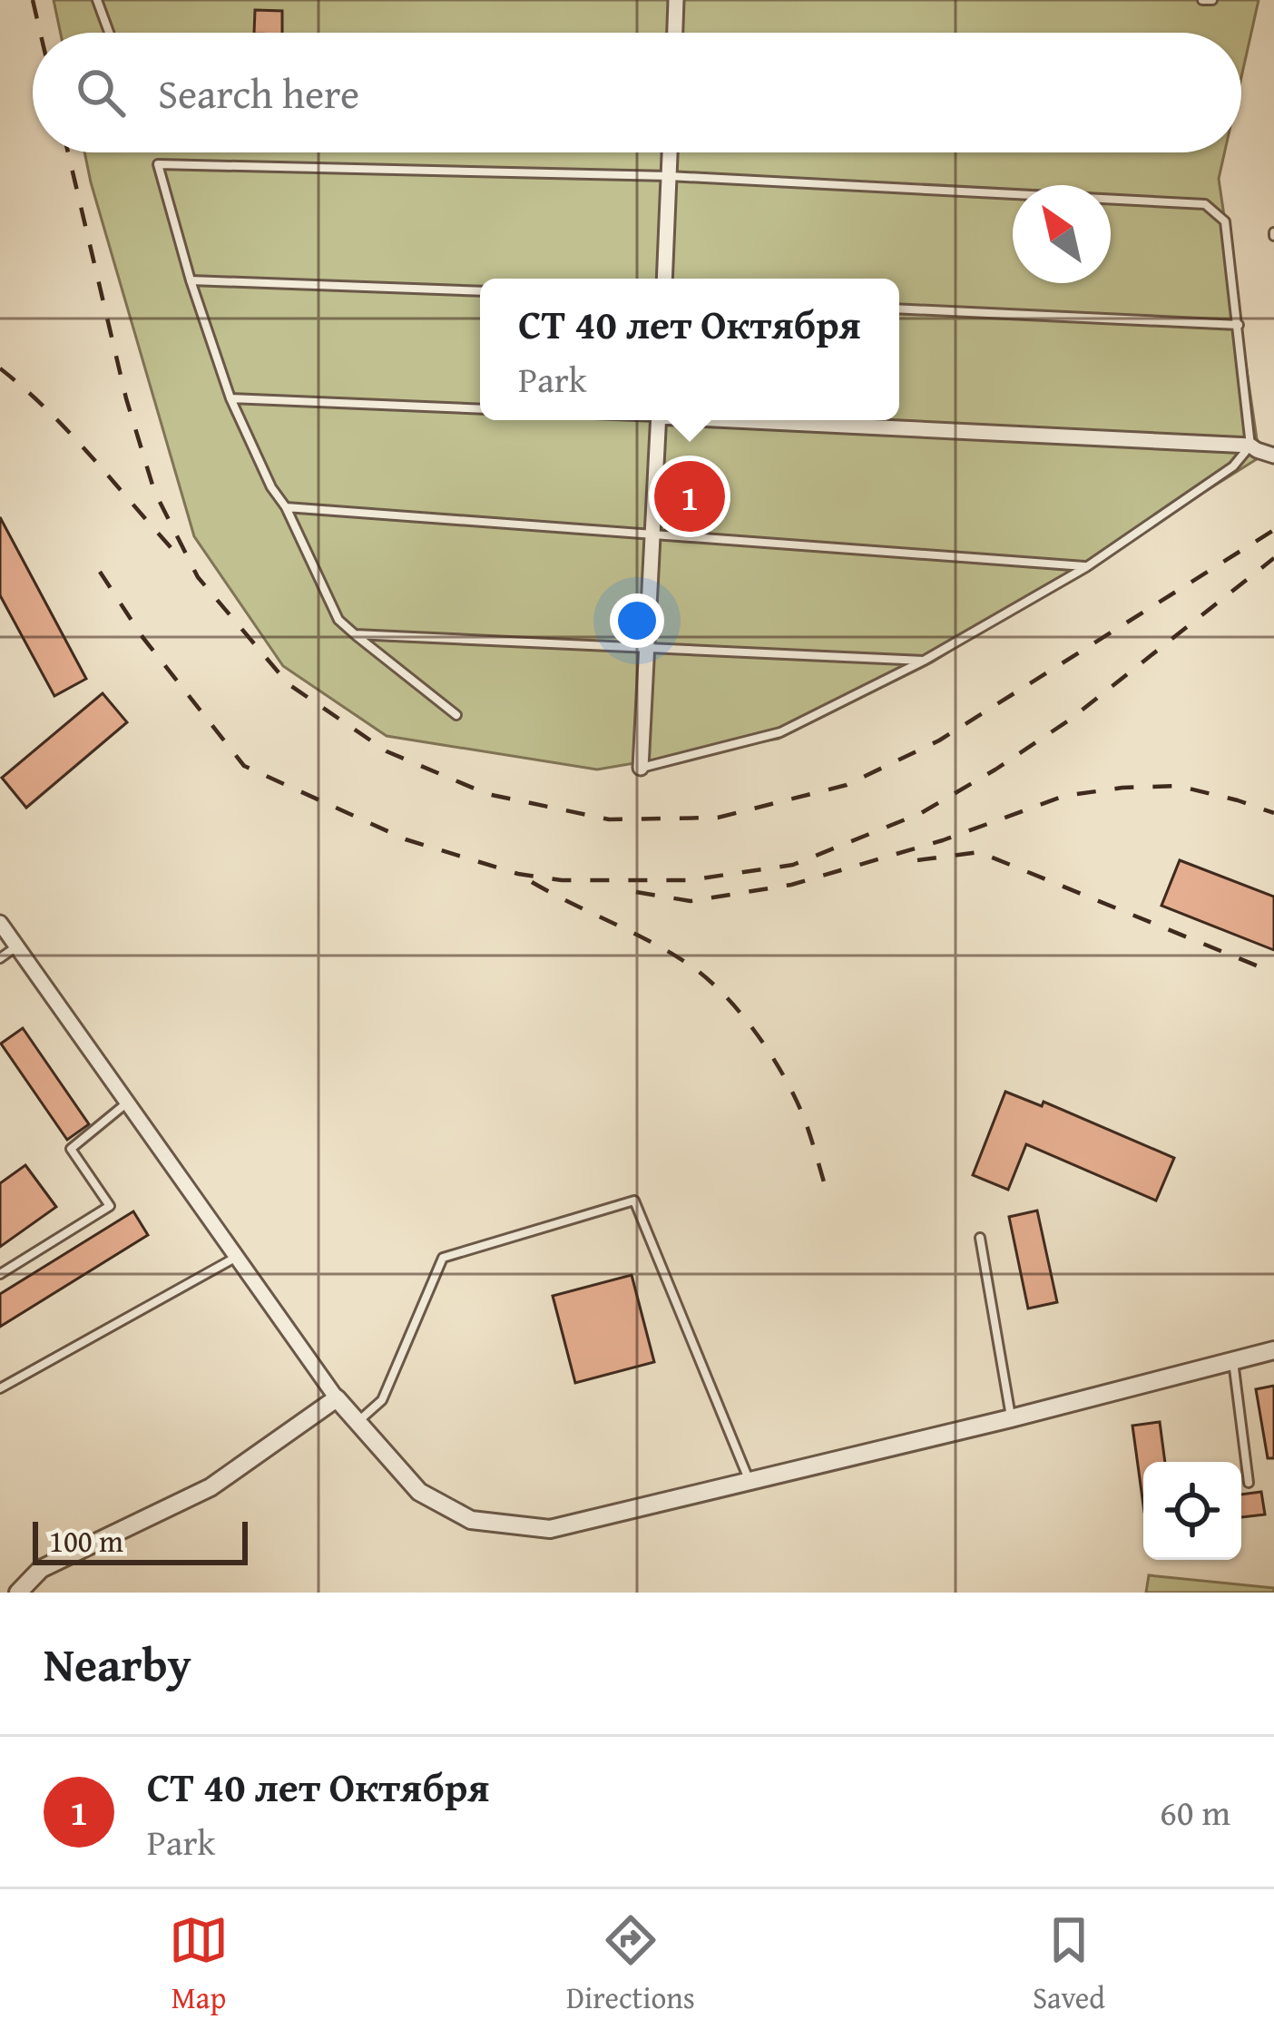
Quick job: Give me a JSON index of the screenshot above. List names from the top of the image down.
{
  "scale_bar": "100 m",
  "north": "top left",
  "page": {
    "search": "Search here",
    "popup": ["СТ 40 лет Октября", "Park"],
    "pins": "1",
    "scale": "100 m",
    "heading": "Nearby",
    "list": [
      {
        "mark": "1",
        "name": "СТ 40 лет Октября",
        "note": "Park",
        "value": "60 m"
      }
    ],
    "nav": ["Map", "Directions", "Saved"]
  }
}
